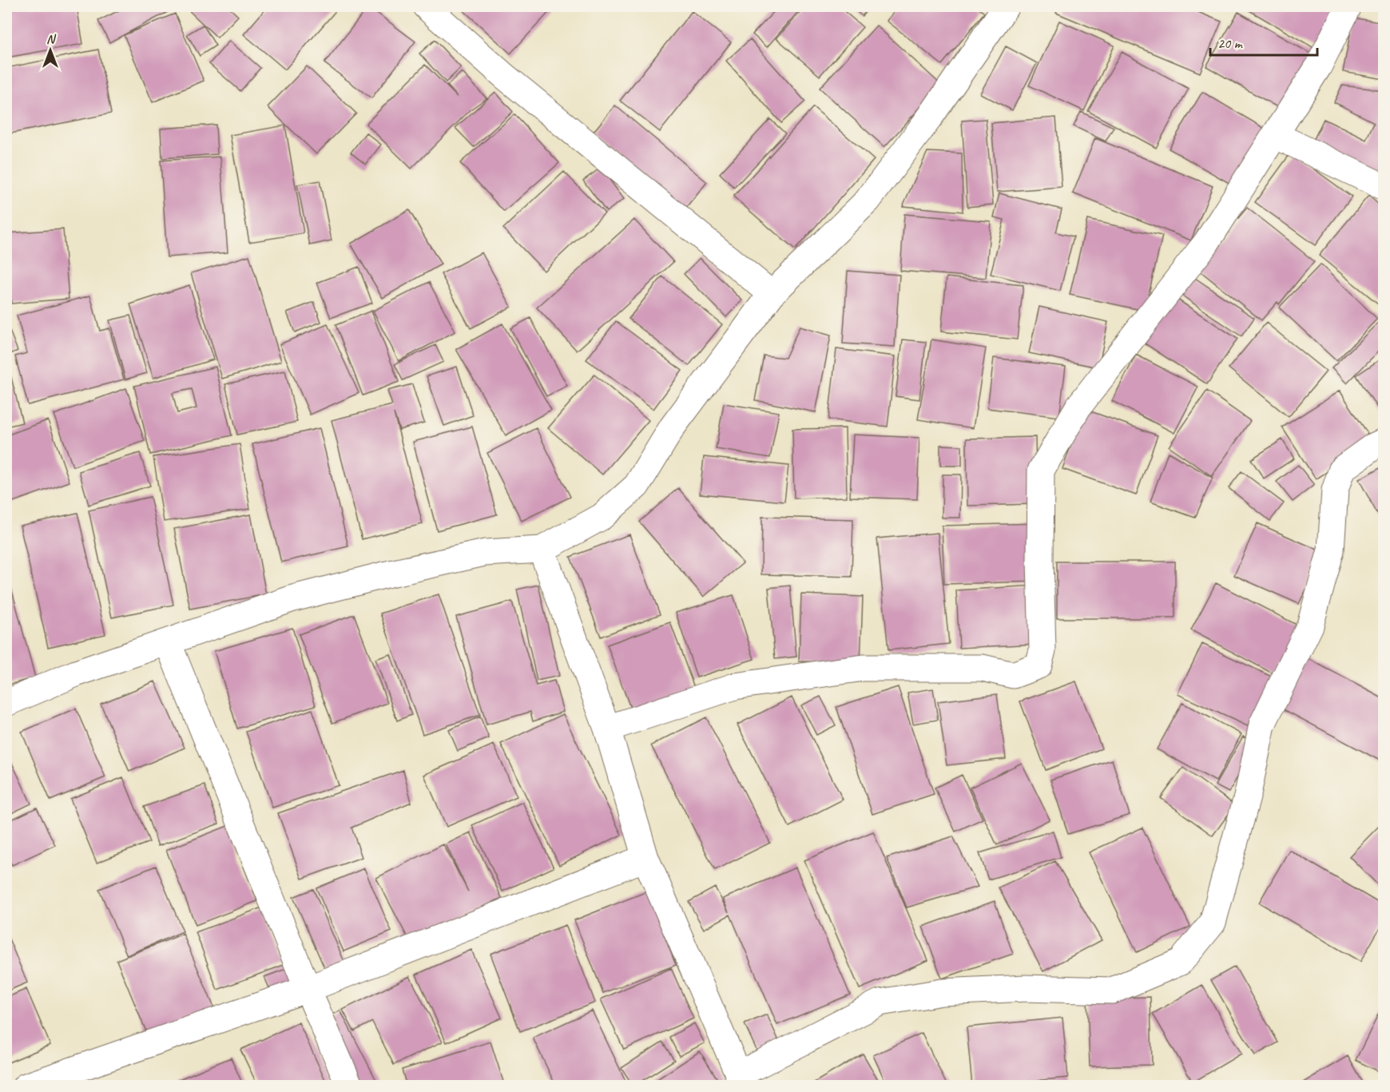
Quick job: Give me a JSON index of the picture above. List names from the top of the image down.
{
  "scale_bar": "20 m",
  "north": "top"
}
